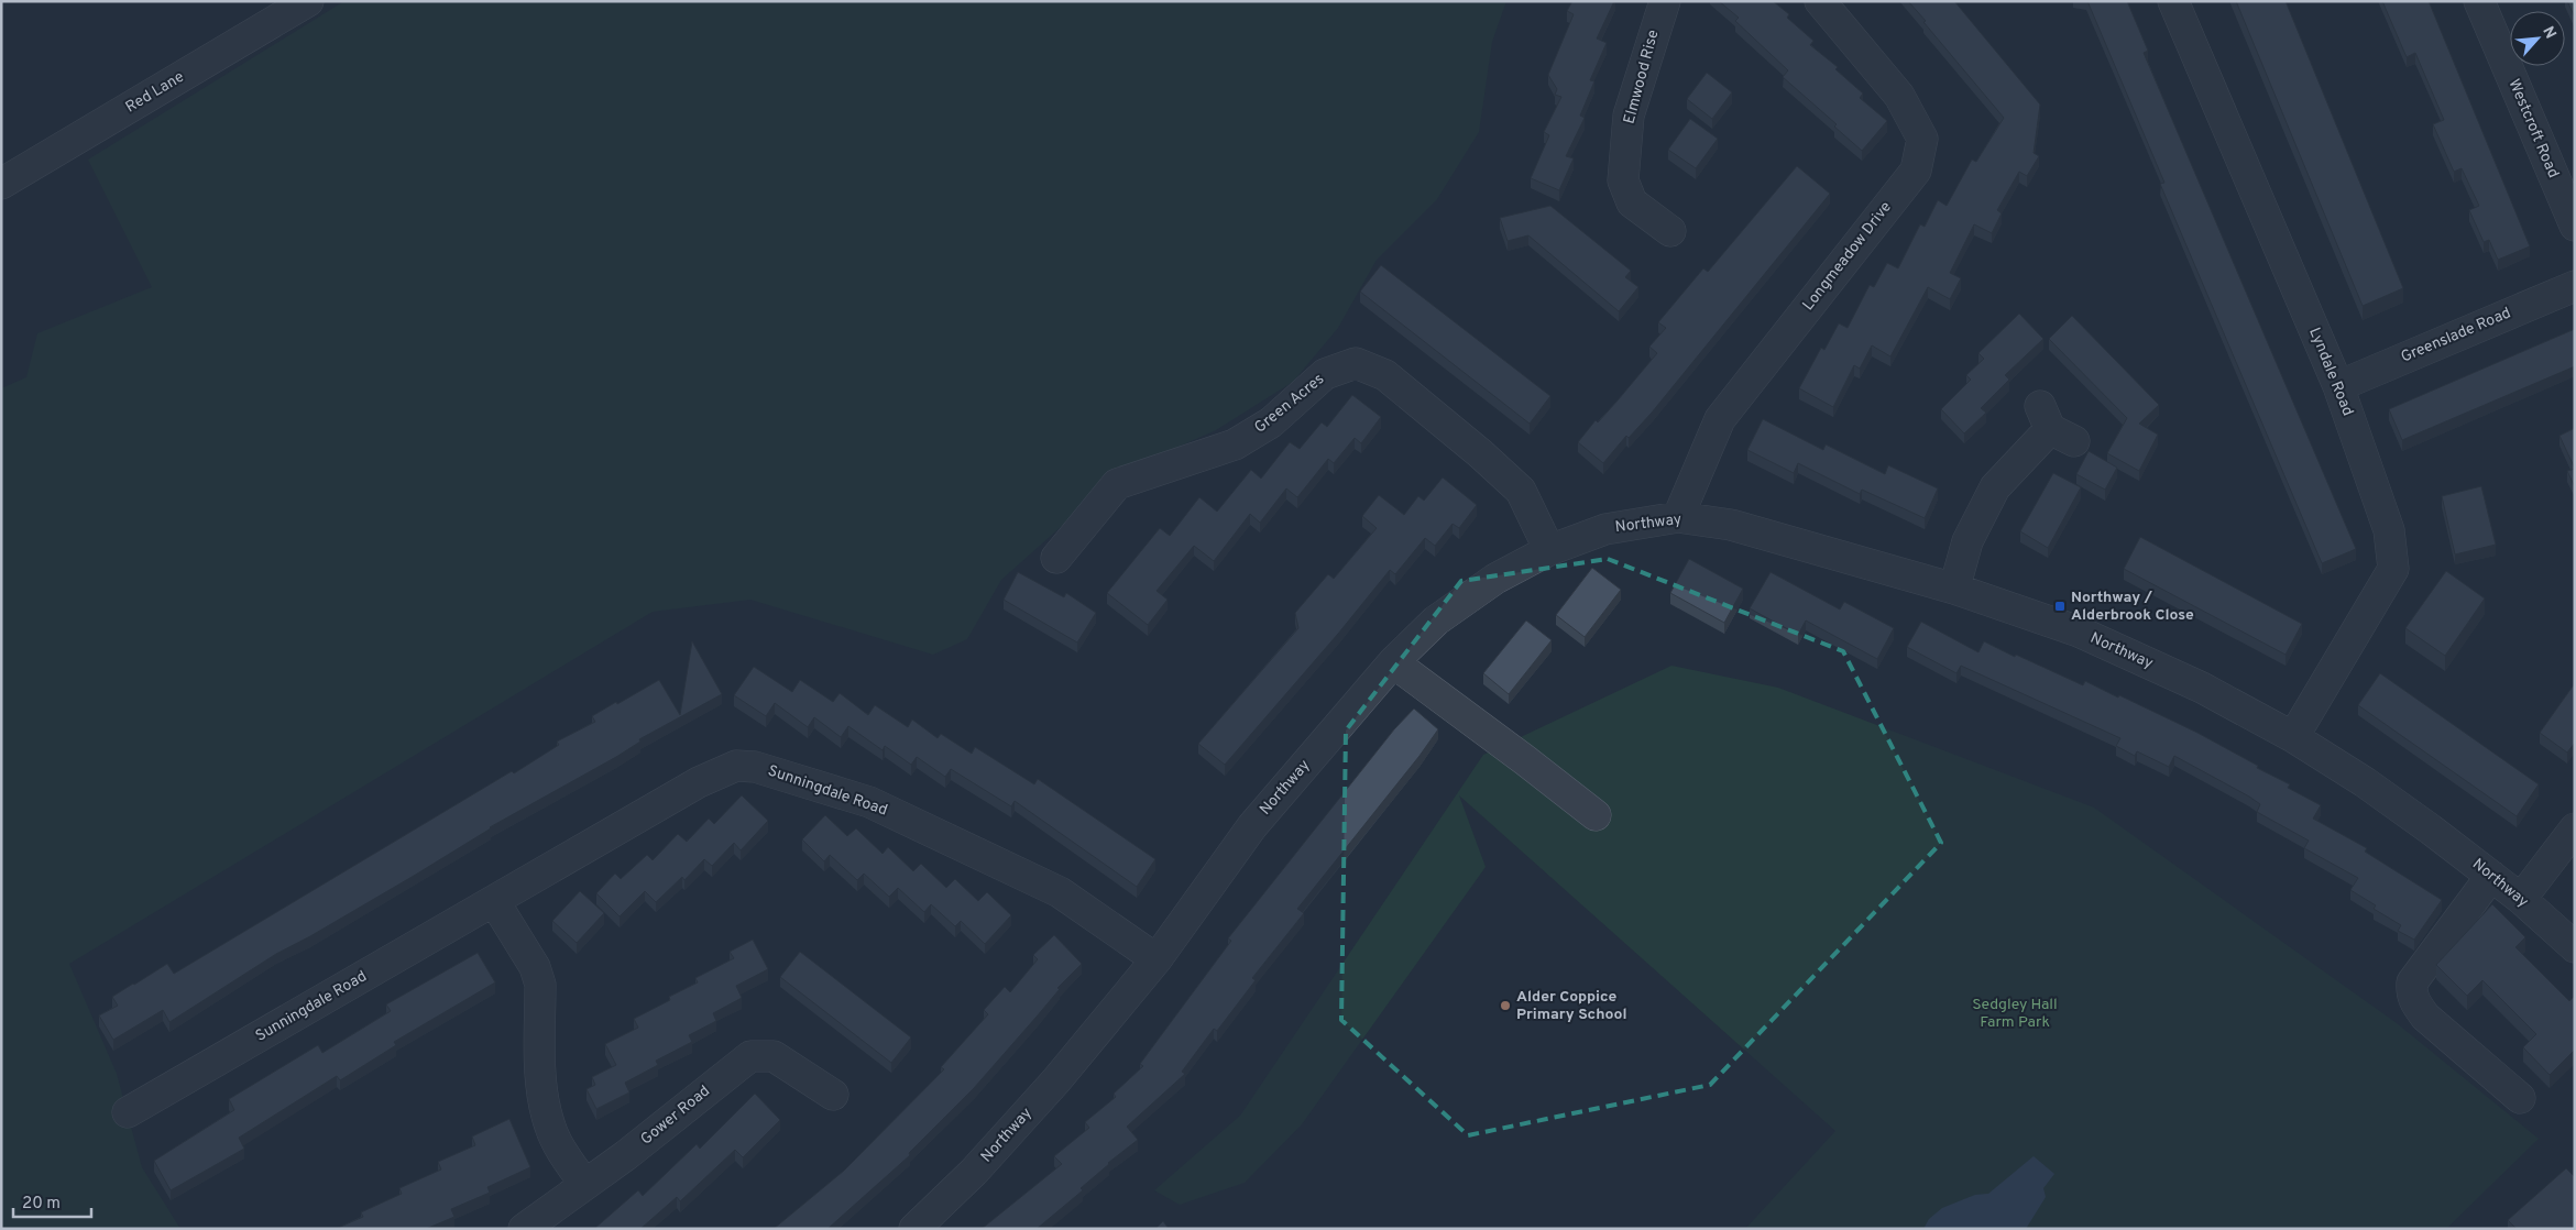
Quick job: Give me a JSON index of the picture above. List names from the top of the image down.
{
  "streets": {
    "street": [
      "Elmwood Rise",
      "Red Lane",
      "Westcroft Road",
      "Longmeadow Drive",
      "Greenslade Road",
      "Lyndale Road",
      "Green Acres",
      "Northway",
      "Sunningdale Road",
      "Gower Road"
    ]
  },
  "crossings": [
    ["Longmeadow Drive", "Northway"],
    ["Greenslade Road", "Lyndale Road"],
    ["Lyndale Road", "Northway"],
    ["Green Acres", "Northway"],
    ["Northway", "Sunningdale Road"]
  ],
  "parks": ["Sedgley Hall Farm Park"],
  "places": {
    "transit": ["Northway / Alderbrook Close"],
    "other": ["Alder Coppice Primary School"]
  },
  "scale_bar": "20 m",
  "north": "top right"
}
